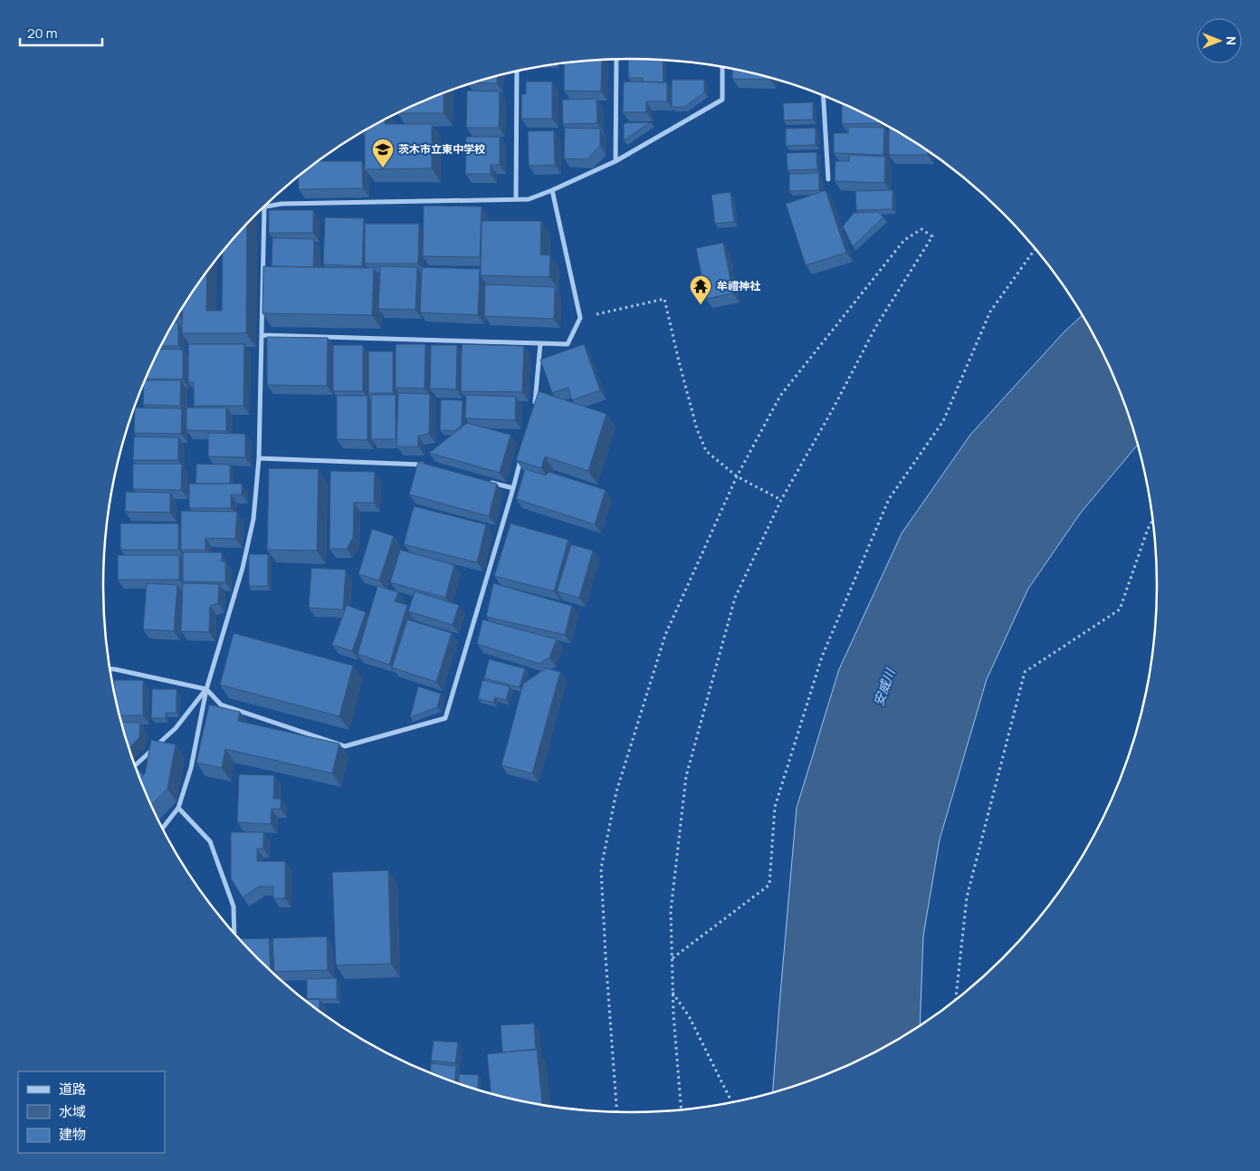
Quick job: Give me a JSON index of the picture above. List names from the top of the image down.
{
  "water": ["安威川"],
  "places": {
    "school or university": ["茨木市立東中学校"],
    "temple": ["牟禮神社"]
  },
  "legend": ["道路", "水域", "建物"],
  "scale_bar": "20 m",
  "north": "right"
}
